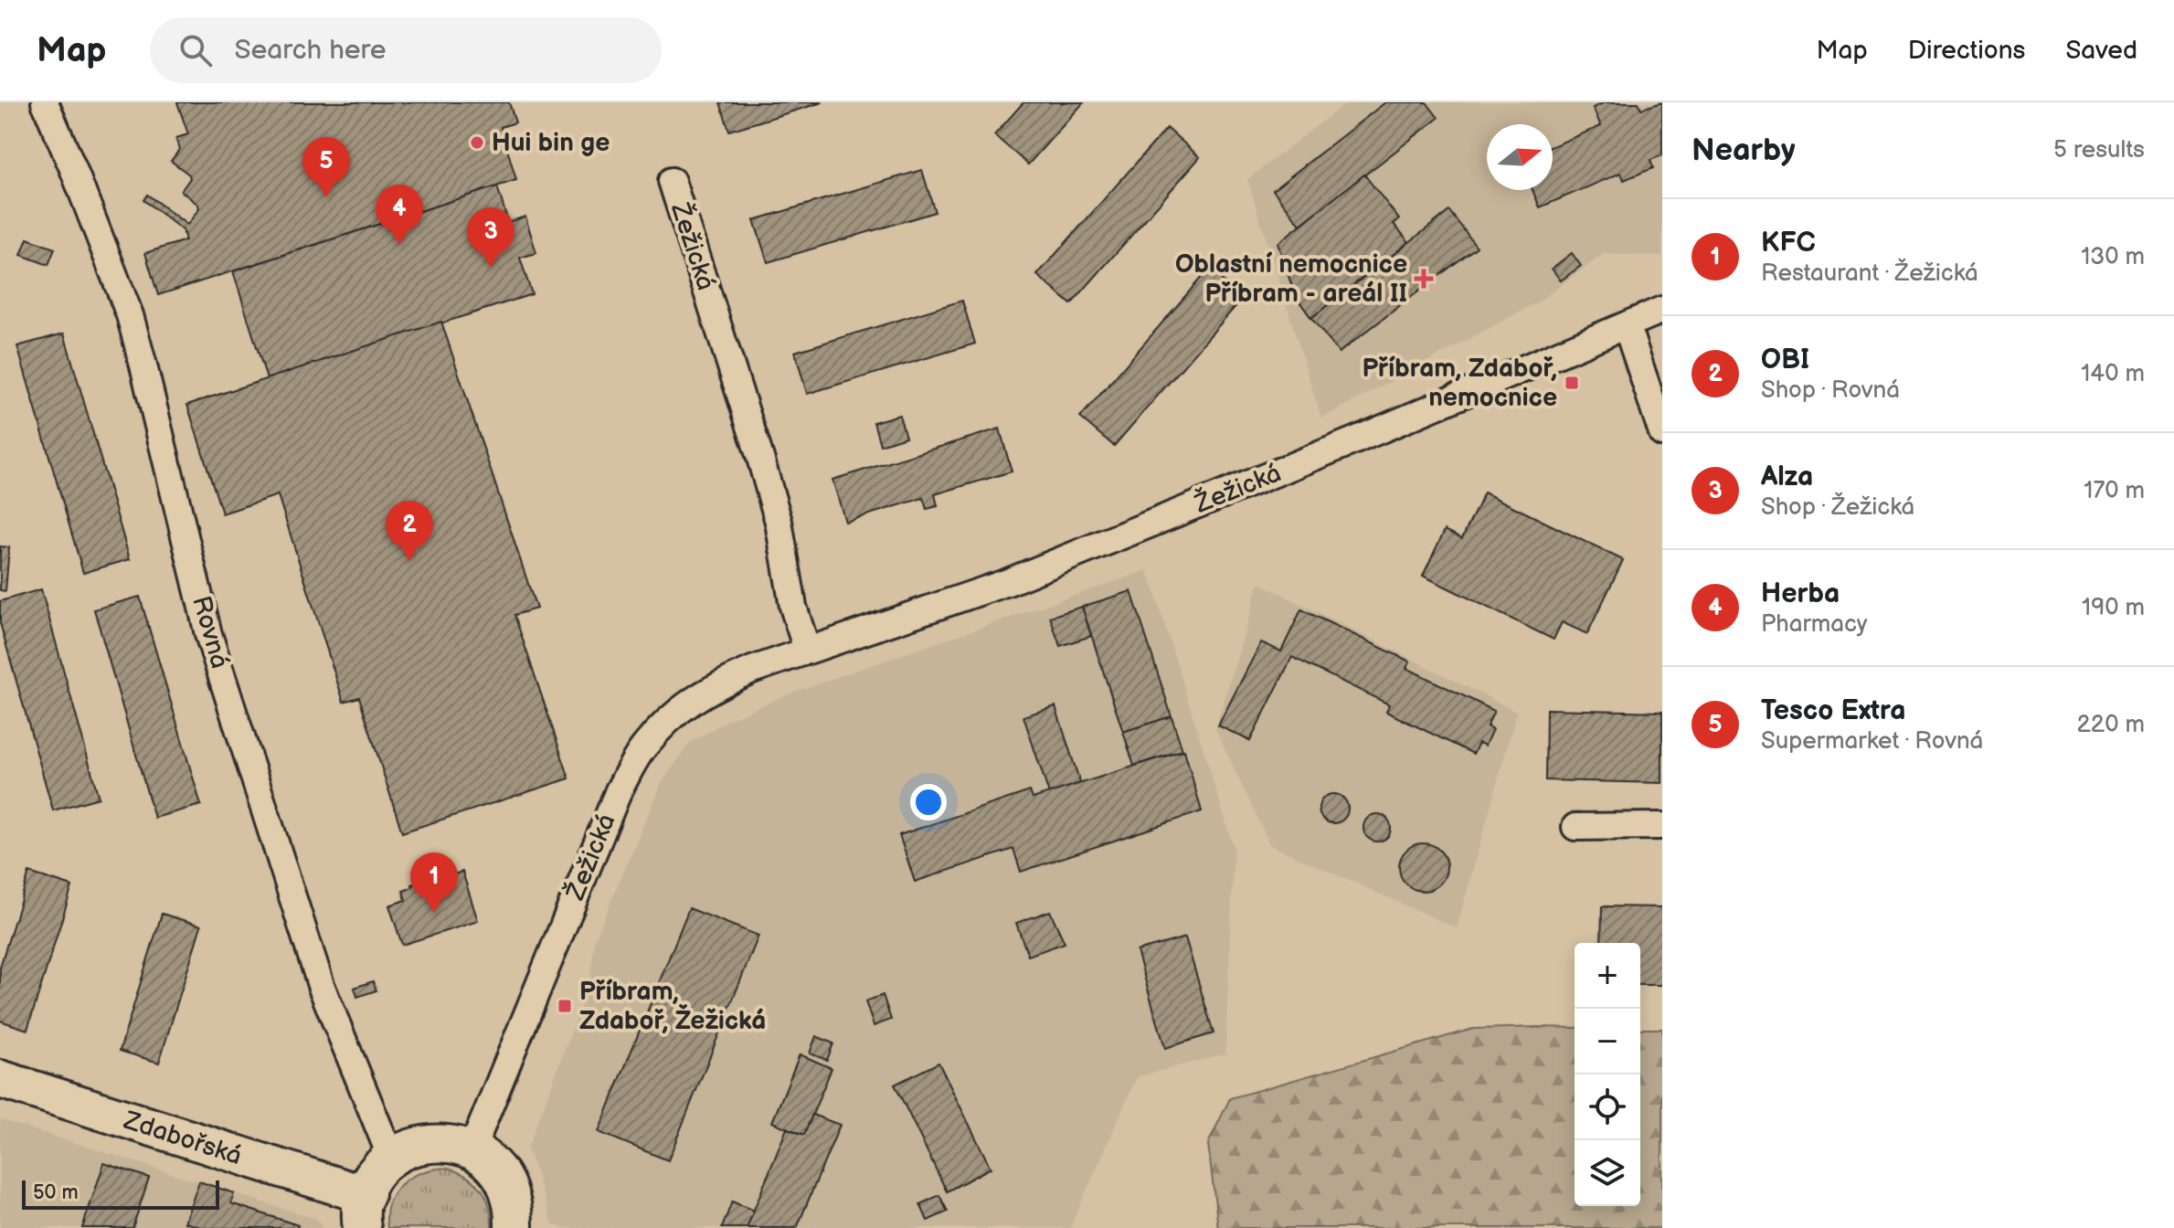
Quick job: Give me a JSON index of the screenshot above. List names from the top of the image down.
{
  "streets": {
    "street": ["Žežická", "Rovná", "Zdabořská"]
  },
  "places": {
    "other": ["Hui bin ge"],
    "health": ["Oblastní nemocnice Příbram - areál II"],
    "transit": ["Příbram, Zdaboř, nemocnice", "Příbram, Zdaboř, Žežická"]
  },
  "scale_bar": "50 m",
  "north": "right",
  "page": {
    "header": "Map",
    "search": "Search here",
    "nav": ["Map", "Directions", "Saved"],
    "heading": ["Nearby", "5 results"],
    "pins": [
      "5",
      "4",
      "3",
      "2",
      "1"
    ],
    "list": [
      {
        "mark": "1",
        "name": "KFC",
        "note": "Restaurant · Žežická",
        "value": "130 m"
      },
      {
        "mark": "2",
        "name": "OBI",
        "note": "Shop · Rovná",
        "value": "140 m"
      },
      {
        "mark": "3",
        "name": "Alza",
        "note": "Shop · Žežická",
        "value": "170 m"
      },
      {
        "mark": "4",
        "name": "Herba",
        "note": "Pharmacy",
        "value": "190 m"
      },
      {
        "mark": "5",
        "name": "Tesco Extra",
        "note": "Supermarket · Rovná",
        "value": "220 m"
      }
    ],
    "map_buttons": ["+", "−"],
    "scale": "50 m"
  }
}
